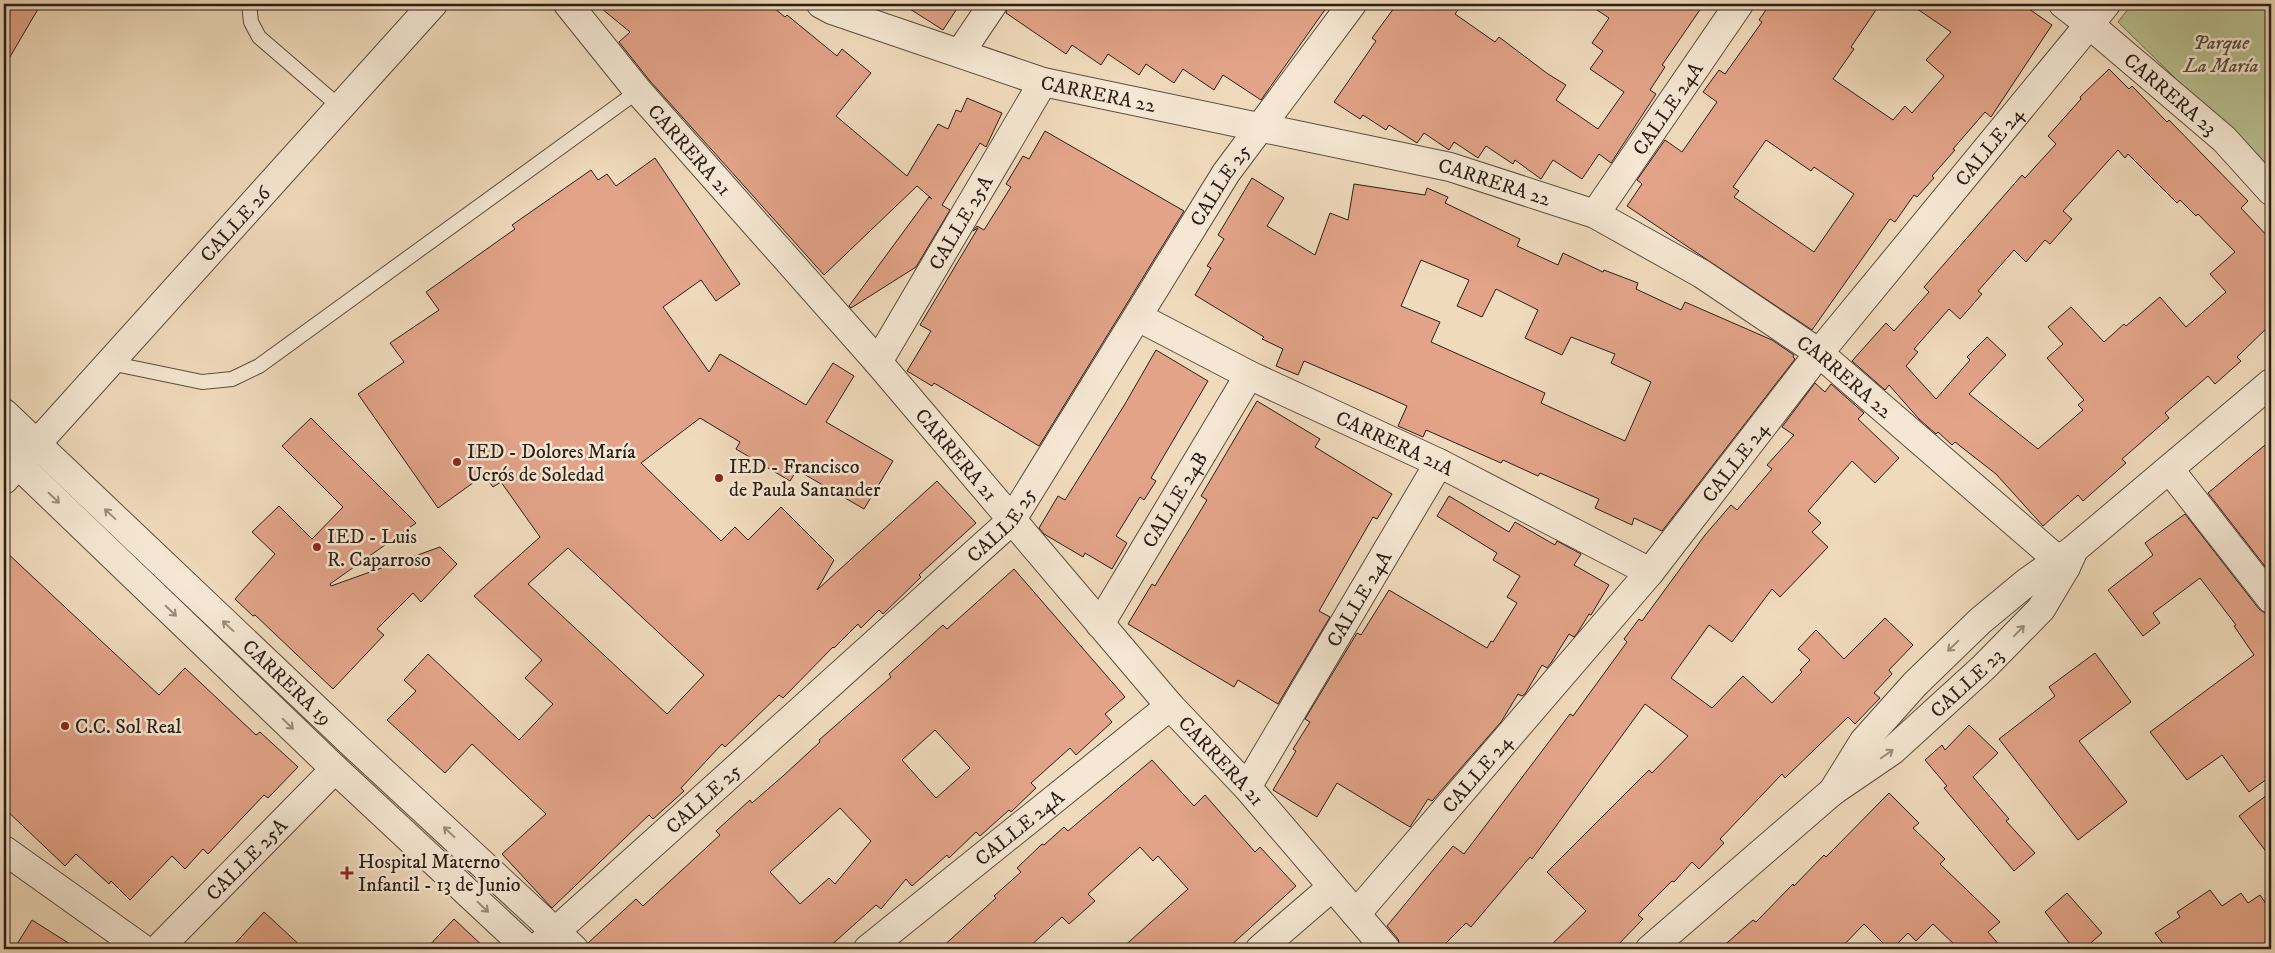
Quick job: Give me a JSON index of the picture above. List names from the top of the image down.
{
  "streets": {
    "street": [
      "CARRERA 22",
      "CARRERA 23",
      "CALLE 24A",
      "CALLE 24",
      "CARRERA 21",
      "CALLE 25",
      "CALLE 25A",
      "CALLE 26",
      "CARRERA 21A",
      "CALLE 24B",
      "CARRERA 19",
      "CALLE 23"
    ]
  },
  "crossings": [
    ["CARRERA 22", "CALLE 24A"],
    ["CARRERA 22", "CALLE 24"],
    ["CARRERA 22", "CALLE 25"],
    ["CARRERA 22", "CALLE 25A"],
    ["CARRERA 22", "CALLE 23"],
    ["CARRERA 23", "CALLE 24"],
    ["CALLE 24A", "CARRERA 21"],
    ["CALLE 24A", "CARRERA 21A"],
    ["CALLE 24", "CARRERA 21"],
    ["CALLE 24", "CARRERA 21A"],
    ["CARRERA 21", "CALLE 25"],
    ["CARRERA 21", "CALLE 25A"],
    ["CARRERA 21", "CALLE 24B"],
    ["CALLE 25", "CARRERA 21A"],
    ["CALLE 25", "CARRERA 19"],
    ["CALLE 25A", "CARRERA 19"],
    ["CALLE 26", "CARRERA 19"],
    ["CARRERA 21A", "CALLE 24B"]
  ],
  "parks": ["Parque La María"],
  "places": {
    "other": [
      "IED - Dolores María Ucrós de Soledad",
      "IED - Francisco de Paula Santander",
      "IED - Luis R. Caparroso",
      "C.C. Sol Real"
    ],
    "health": ["Hospital Materno Infantil - 13 de Junio"]
  }
}
